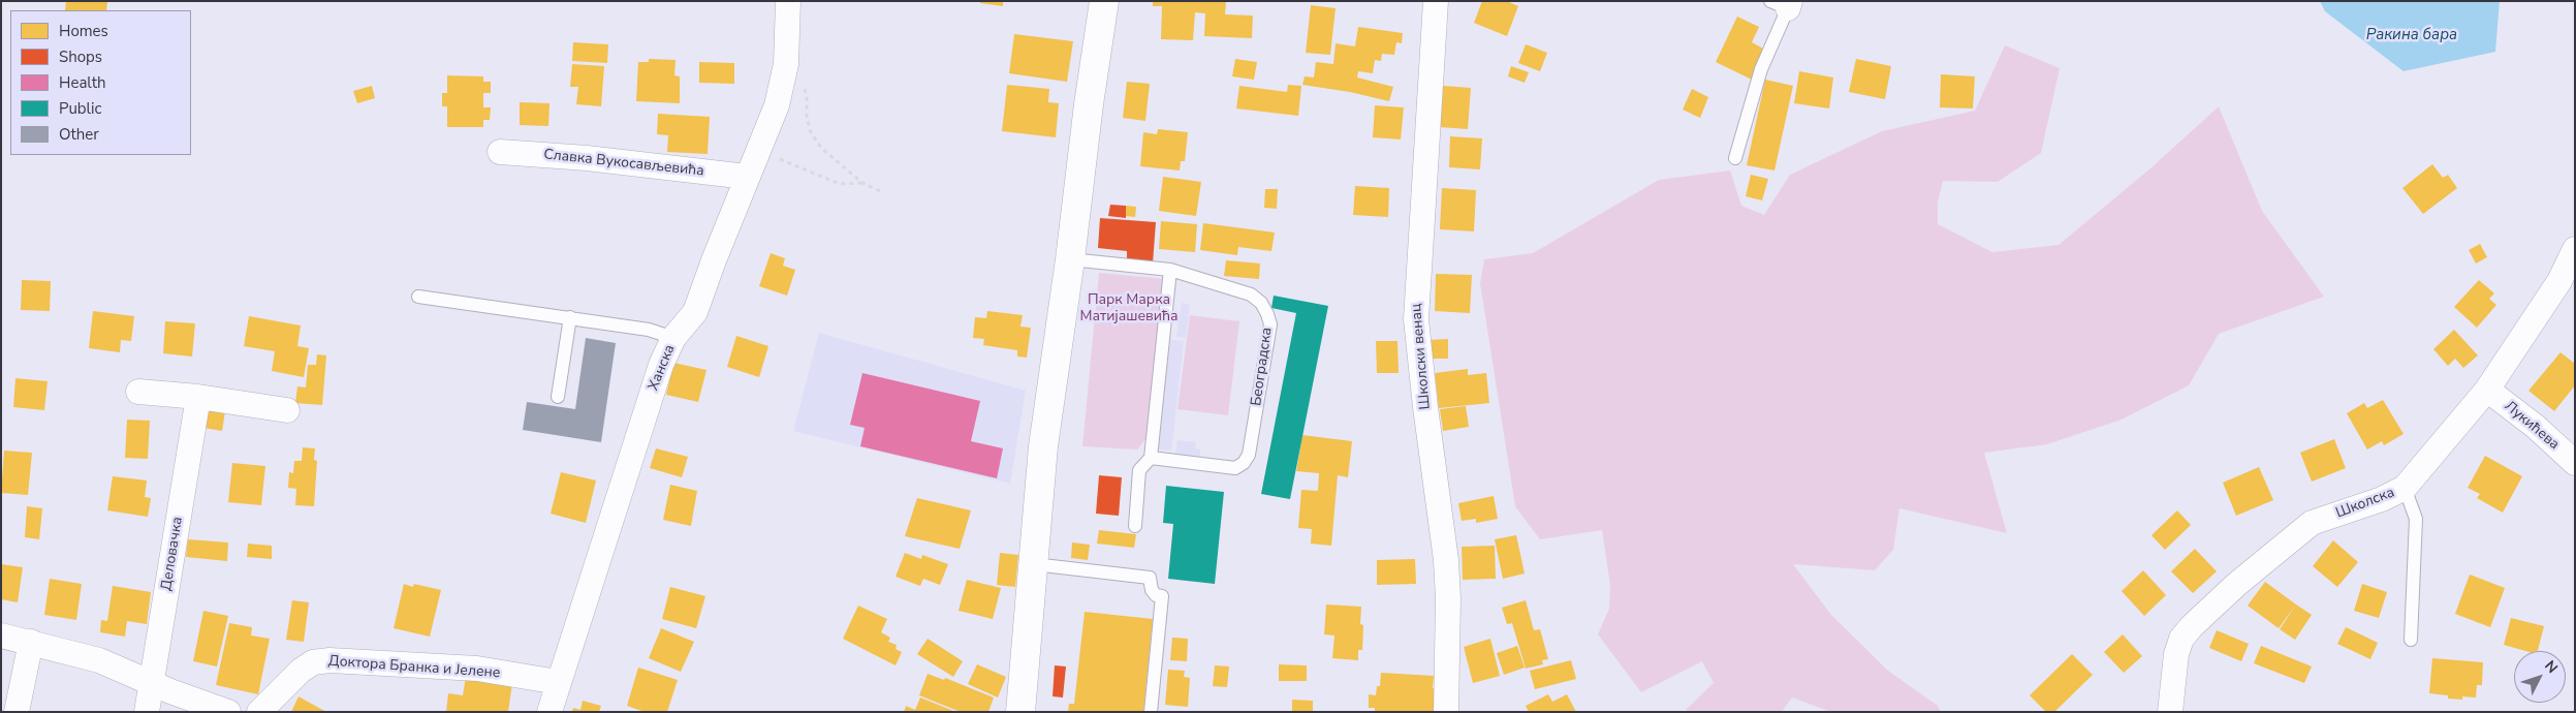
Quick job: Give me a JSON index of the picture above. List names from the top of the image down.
{
  "streets": {
    "street": [
      "Славка Вукосављевића",
      "Школски венац",
      "Ханска",
      "Лукићева",
      "Школска",
      "Деловачка",
      "Доктора Бранка и Јелене"
    ],
    "lane": ["Београдска"]
  },
  "crossings": [
    ["Славка Вукосављевића", "Ханска"],
    ["Ханска", "Доктора Бранка и Јелене"],
    ["Лукићева", "Школска"]
  ],
  "water": ["Ракина бара"],
  "parks": ["Парк Марка Матијашевића"],
  "legend": [
    "Homes",
    "Shops",
    "Health",
    "Public",
    "Other"
  ],
  "north": "top right"
}
